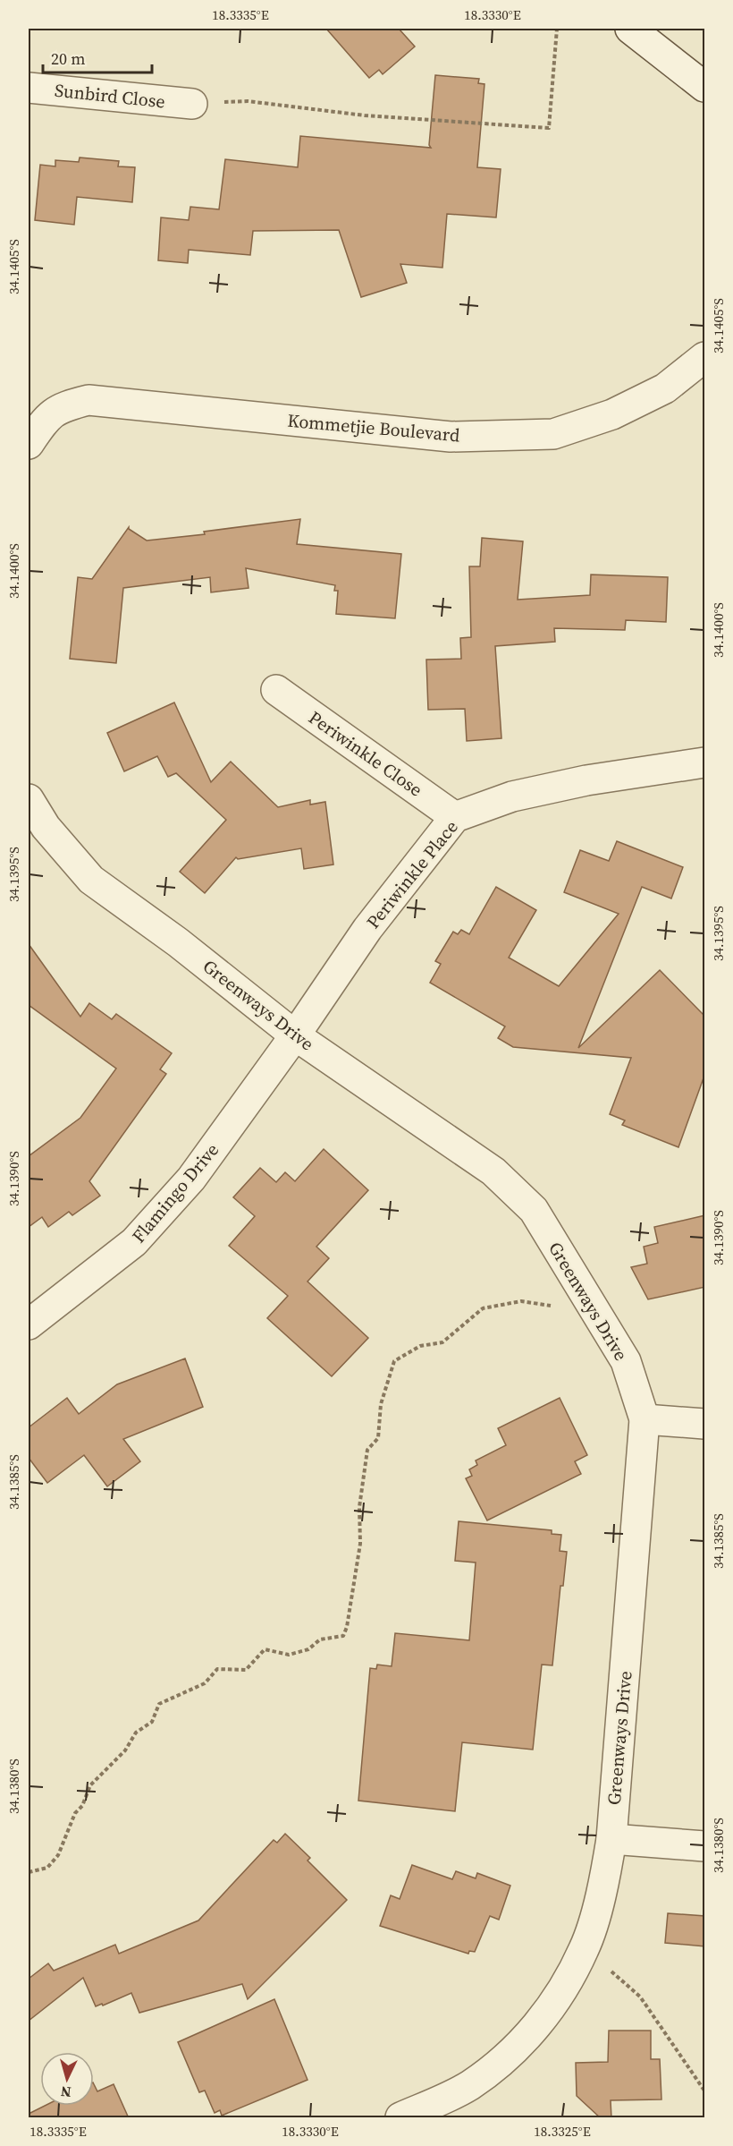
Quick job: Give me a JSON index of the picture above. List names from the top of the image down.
{
  "streets": {
    "street": [
      "Sunbird Close",
      "Kommetjie Boulevard",
      "Periwinkle Close",
      "Periwinkle Place",
      "Greenways Drive",
      "Flamingo Drive"
    ]
  },
  "crossings": [
    ["Periwinkle Close", "Periwinkle Place"],
    ["Periwinkle Place", "Greenways Drive"],
    ["Periwinkle Place", "Flamingo Drive"],
    ["Greenways Drive", "Flamingo Drive"]
  ],
  "scale_bar": "20 m",
  "north": "bottom",
  "coordinates": [
    "18.3335°E",
    "18.3330°E",
    "34.1405°S",
    "34.1400°S",
    "34.1395°S",
    "34.1390°S",
    "34.1385°S",
    "34.1380°S",
    "18.3325°E"
  ]
}
